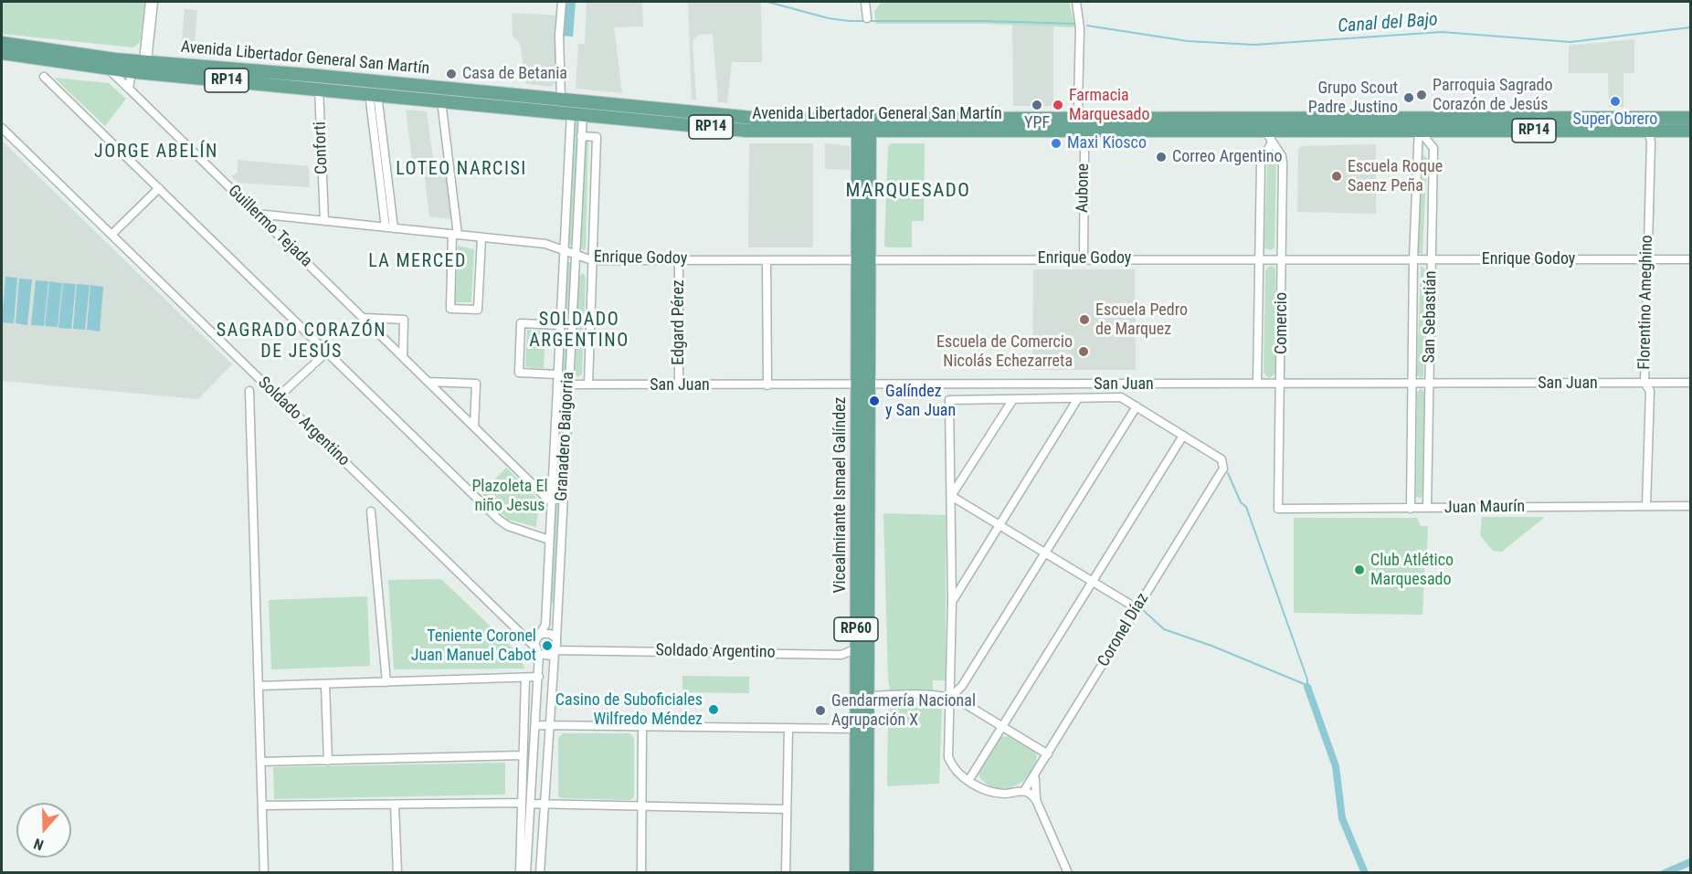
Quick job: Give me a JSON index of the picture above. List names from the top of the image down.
{
  "streets": {
    "main road": [
      "Avenida Libertador General San Martín",
      "RP14",
      "Vicealmirante Ismael Galíndez",
      "RP60"
    ],
    "street": [
      "Conforti",
      "Aubone",
      "Guillermo Tejada",
      "Enrique Godoy",
      "Florentino Ameghino",
      "San Sebastián",
      "Edgard Pérez",
      "Comercio",
      "San Juan",
      "Soldado Argentino",
      "Granadero Baigorria",
      "Juan Maurín",
      "Coronel Díaz"
    ]
  },
  "crossings": [
    ["Avenida Libertador General San Martín", "Conforti"],
    ["Avenida Libertador General San Martín", "Aubone"],
    ["Avenida Libertador General San Martín", "Guillermo Tejada"],
    ["Avenida Libertador General San Martín", "Florentino Ameghino"],
    ["Avenida Libertador General San Martín", "San Sebastián"],
    ["Avenida Libertador General San Martín", "Comercio"],
    ["Avenida Libertador General San Martín", "Granadero Baigorria"],
    ["Avenida Libertador General San Martín", "Vicealmirante Ismael Galíndez"],
    ["Conforti", "Enrique Godoy"],
    ["Aubone", "Enrique Godoy"],
    ["Guillermo Tejada", "Enrique Godoy"],
    ["Guillermo Tejada", "Granadero Baigorria"],
    ["Enrique Godoy", "Florentino Ameghino"],
    ["Enrique Godoy", "San Sebastián"],
    ["Enrique Godoy", "Edgard Pérez"],
    ["Enrique Godoy", "Comercio"],
    ["Enrique Godoy", "Granadero Baigorria"],
    ["Enrique Godoy", "Vicealmirante Ismael Galíndez"],
    ["Florentino Ameghino", "San Juan"],
    ["Florentino Ameghino", "Juan Maurín"],
    ["San Sebastián", "San Juan"],
    ["San Sebastián", "Juan Maurín"],
    ["Edgard Pérez", "San Juan"],
    ["Comercio", "San Juan"],
    ["Comercio", "Juan Maurín"],
    ["San Juan", "Granadero Baigorria"],
    ["San Juan", "Vicealmirante Ismael Galíndez"],
    ["Soldado Argentino", "Granadero Baigorria"],
    ["Soldado Argentino", "Vicealmirante Ismael Galíndez"]
  ],
  "districts": [
    "JORGE ABELÍN",
    "LOTEO NARCISI",
    "MARQUESADO",
    "LA MERCED",
    "SOLDADO ARGENTINO",
    "SAGRADO CORAZÓN DE JESÚS"
  ],
  "water": ["Canal del Bajo"],
  "parks": ["Plazoleta El niño Jesus"],
  "places": [
    "Casa de Betania",
    "Parroquia Sagrado Corazón de Jesús",
    "Grupo Scout Padre Justino",
    "Super Obrero",
    "YPF",
    "Farmacia Marquesado",
    "Maxi Kiosco",
    "Correo Argentino",
    "Escuela Roque Saenz Peña",
    "Escuela Pedro de Marquez",
    "Escuela de Comercio Nicolás Echezarreta",
    "Galíndez y San Juan",
    "Club Atlético Marquesado",
    "Teniente Coronel Juan Manuel Cabot",
    "Casino de Suboficiales Wilfredo Méndez",
    "Gendarmería Nacional Agrupación X"
  ],
  "north": "bottom"
}
